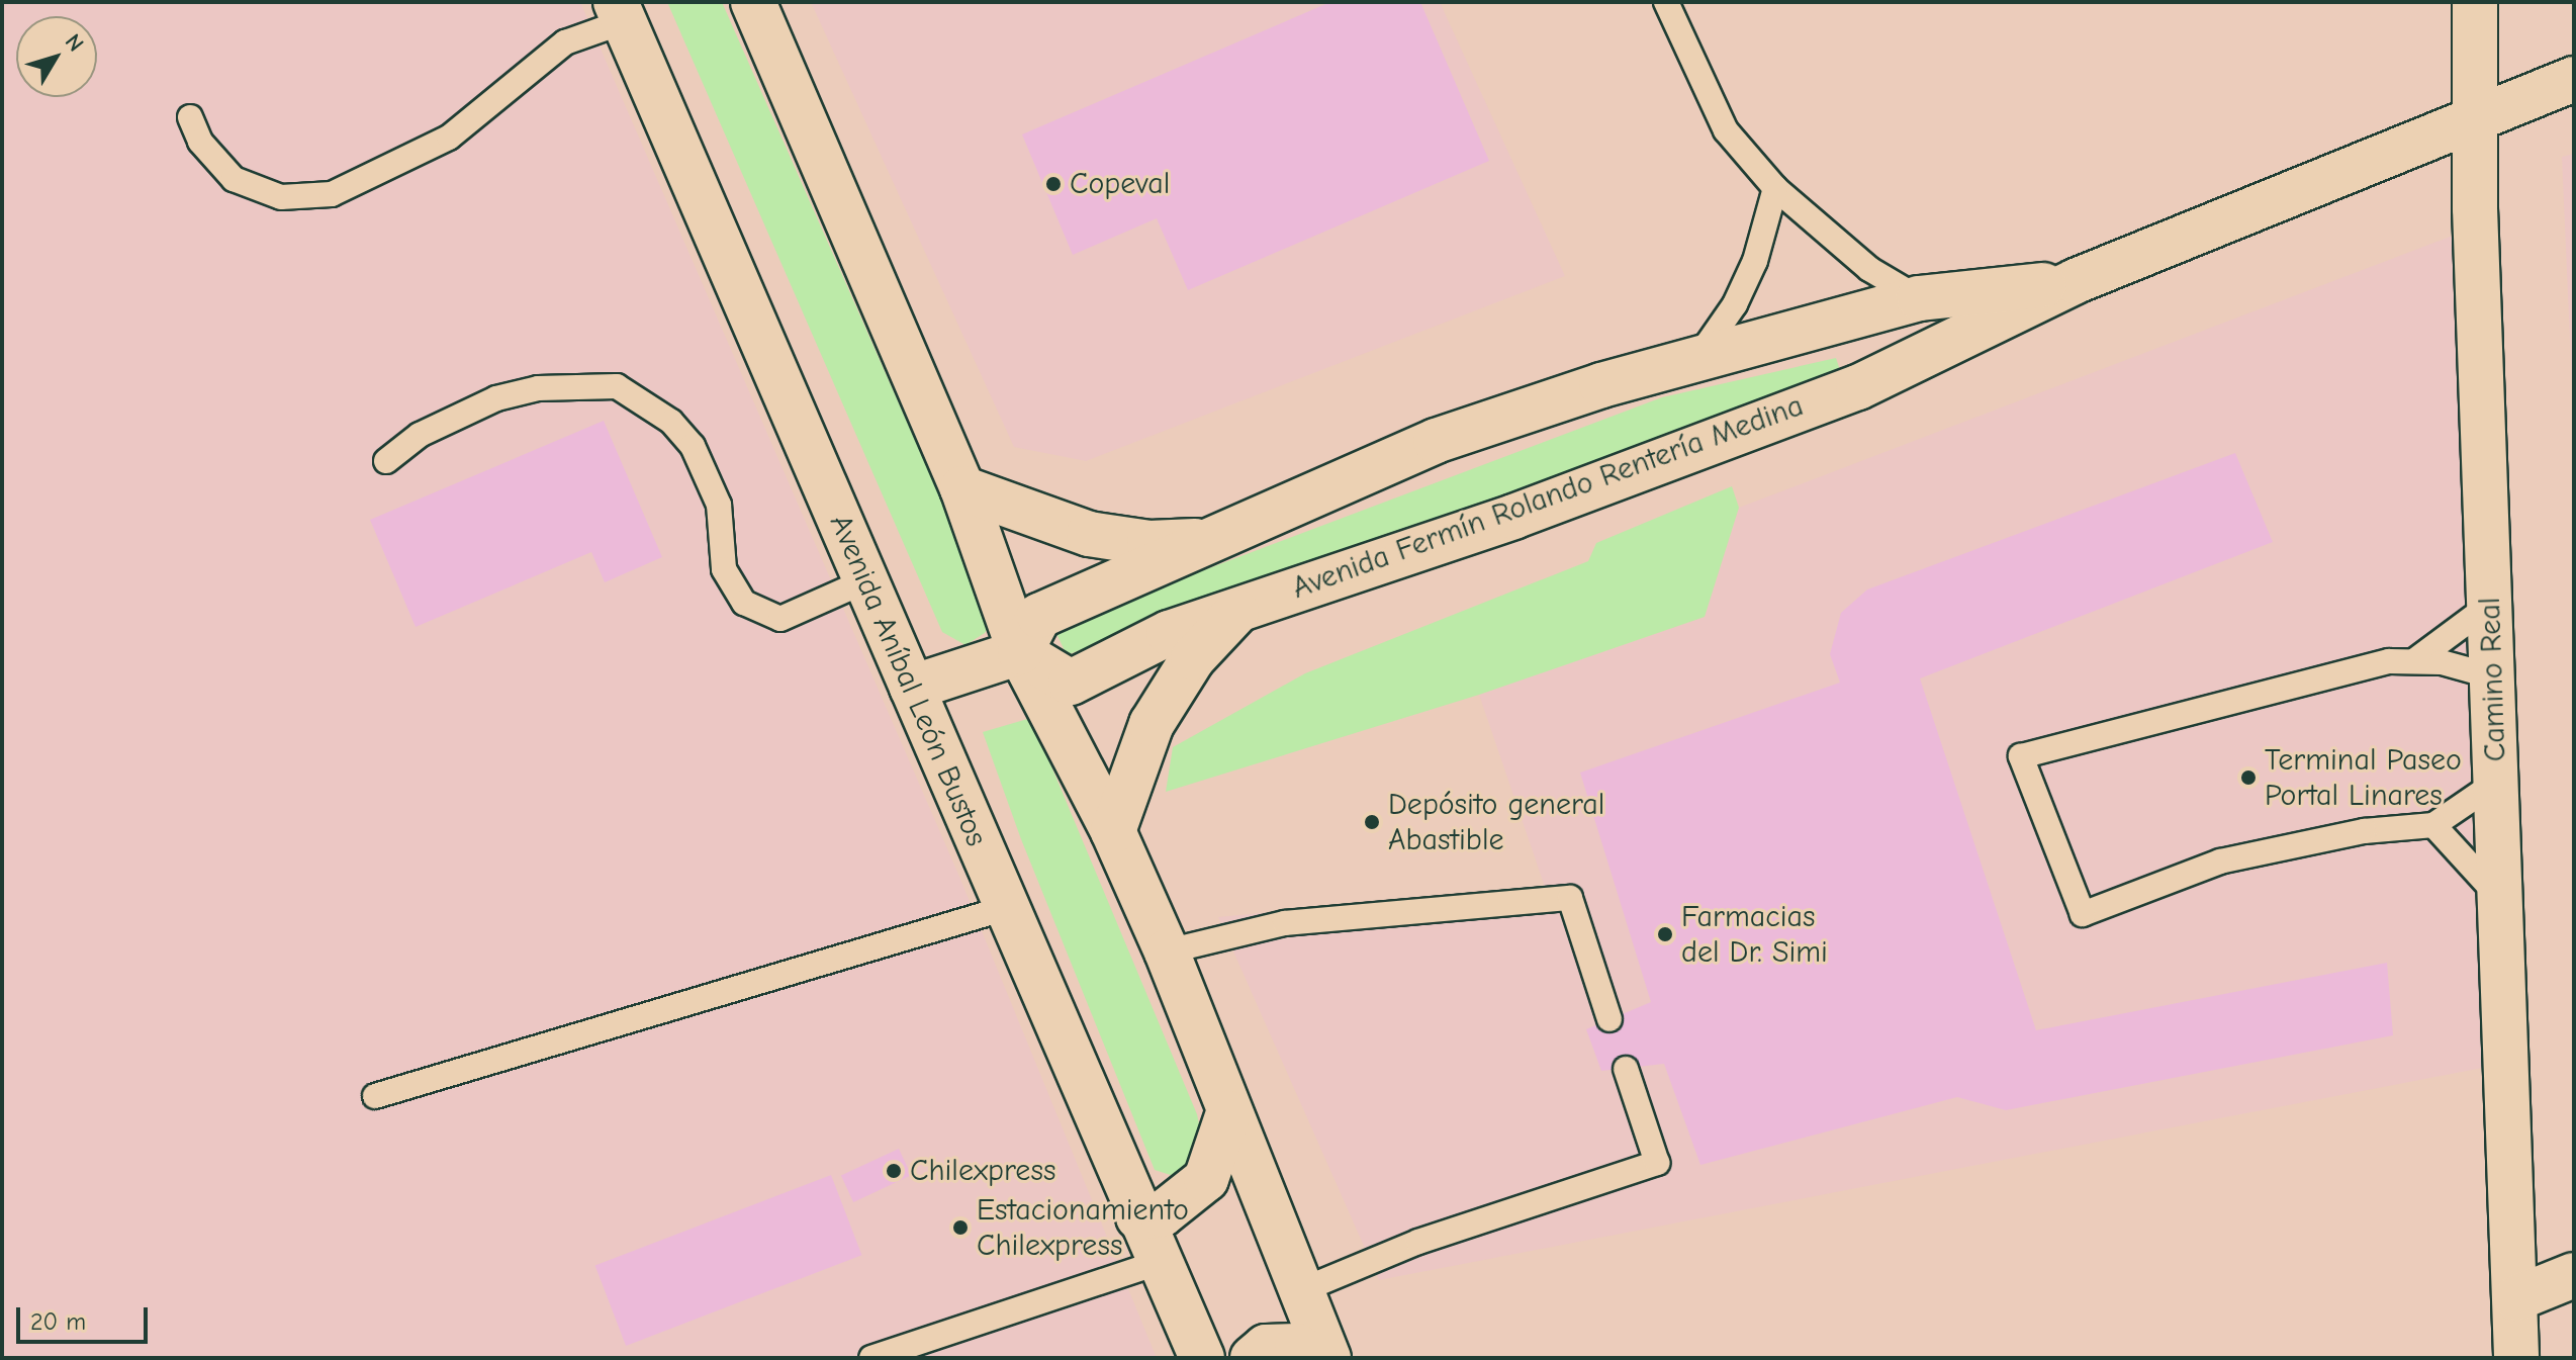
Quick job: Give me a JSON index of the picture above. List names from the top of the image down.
{
  "streets": {
    "main road": ["Avenida Fermín Rolando Rentería Medina", "Camino Real", "Avenida Aníbal León Bustos"]
  },
  "crossings": [
    ["Avenida Fermín Rolando Rentería Medina", "Camino Real"]
  ],
  "places": [
    "Copeval",
    "Terminal Paseo Portal Linares",
    "Depósito general Abastible",
    "Farmacias del Dr. Simi",
    "Chilexpress",
    "Estacionamiento Chilexpress"
  ],
  "scale_bar": "20 m",
  "north": "top right"
}
